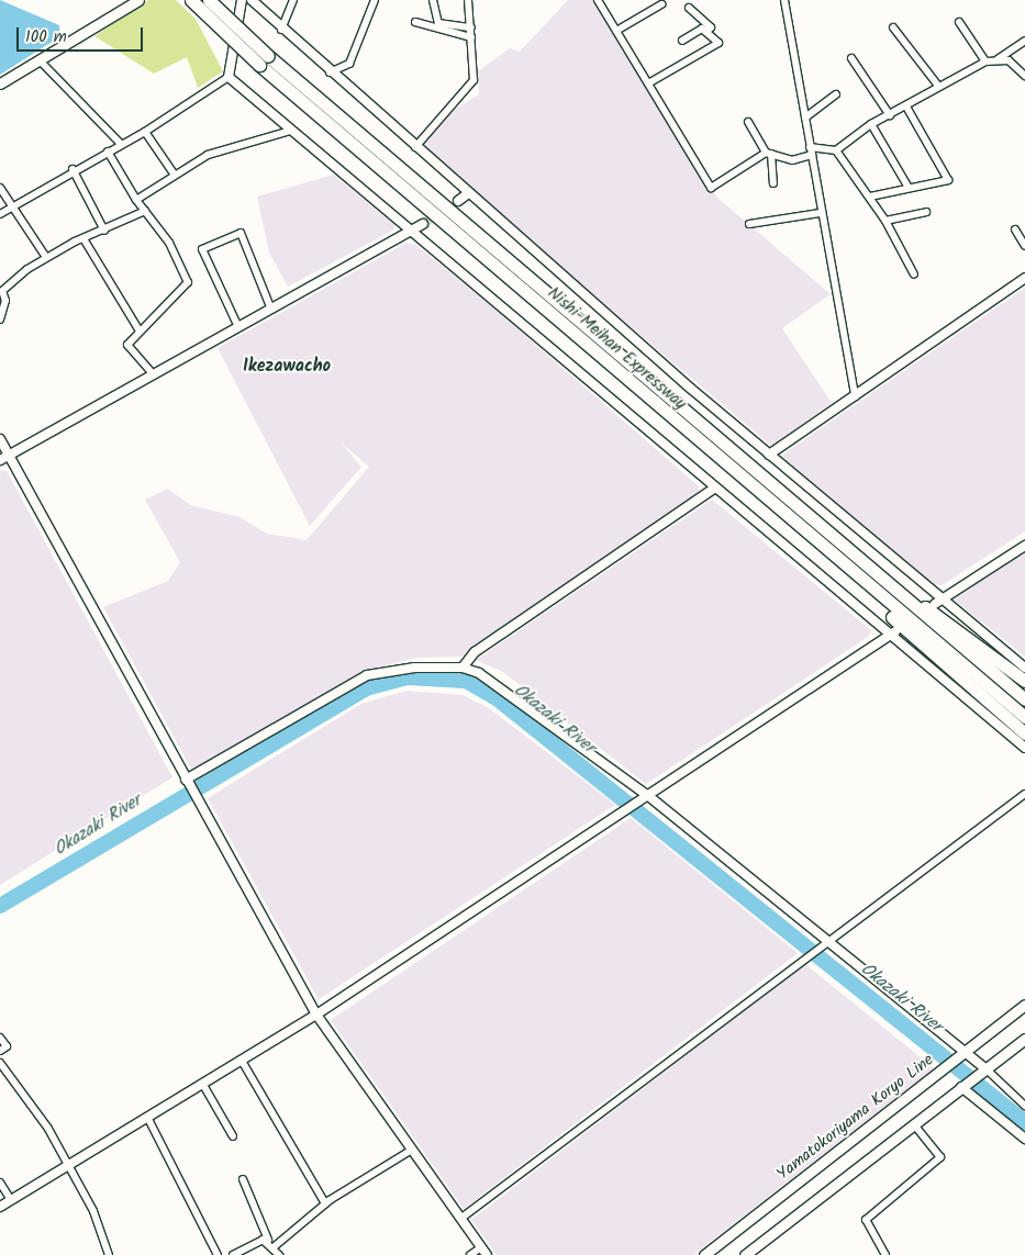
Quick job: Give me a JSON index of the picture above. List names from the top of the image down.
{
  "streets": {
    "highway": ["Nishi-Meihan Expressway"],
    "main road": ["Yamatokoriyama Koryo Line"]
  },
  "districts": ["Ikezawacho"],
  "water": ["Okazaki River"],
  "scale_bar": "100 m"
}
